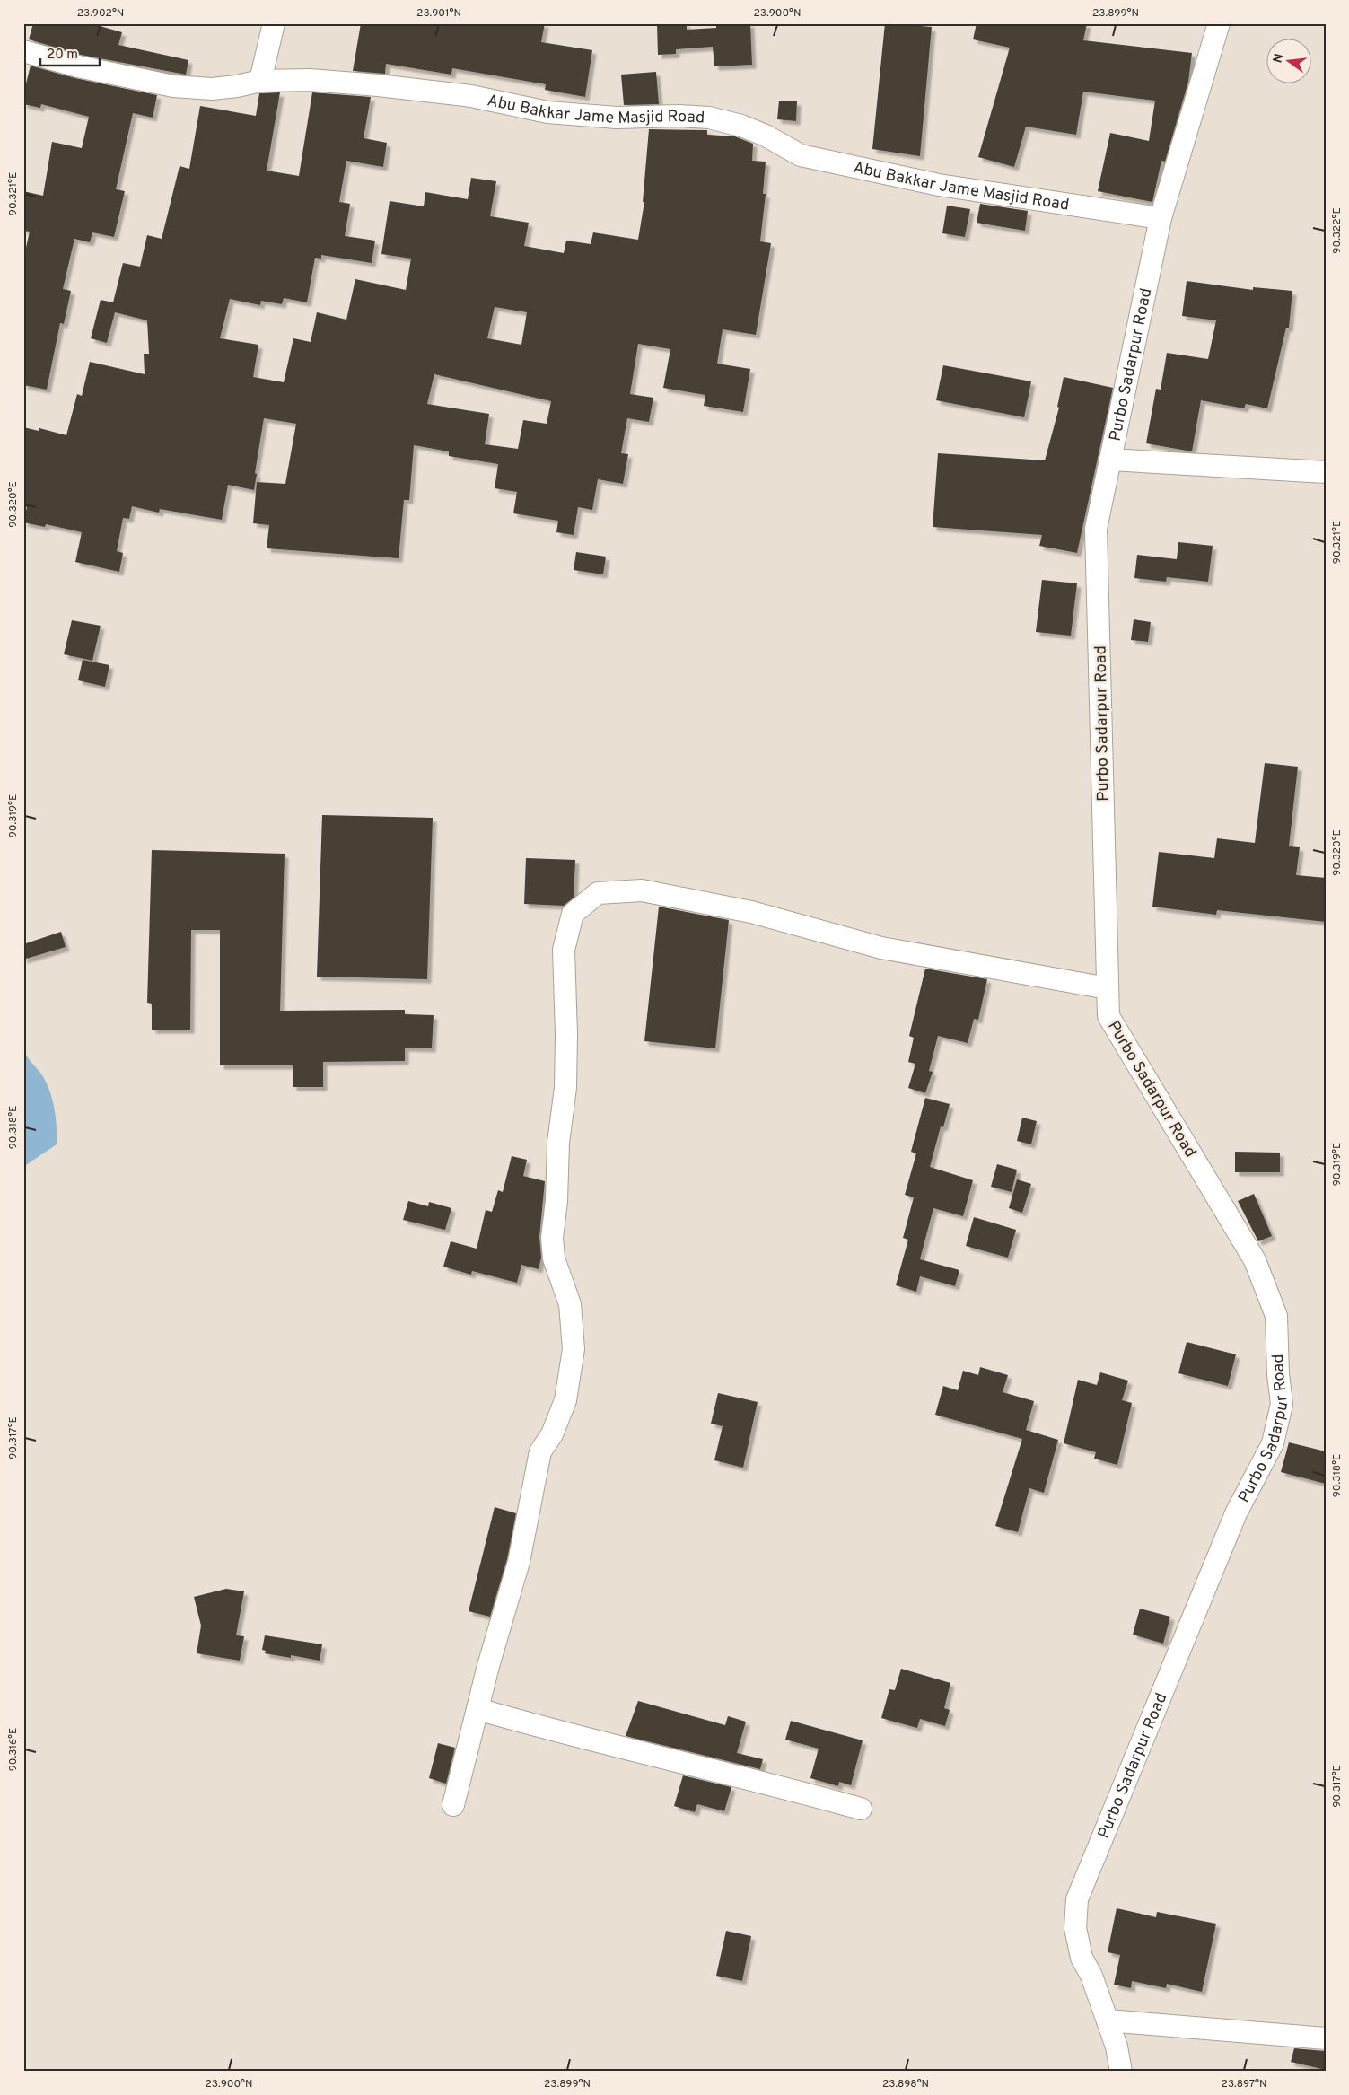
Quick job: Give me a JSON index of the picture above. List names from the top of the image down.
{
  "streets": {
    "street": ["Abu Bakkar Jame Masjid Road", "Purbo Sadarpur Road"]
  },
  "crossings": [
    ["Abu Bakkar Jame Masjid Road", "Purbo Sadarpur Road"]
  ],
  "scale_bar": "20 m",
  "north": "left",
  "coordinates": [
    "23.902°N",
    "23.901°N",
    "23.900°N",
    "23.899°N",
    "90.321°E",
    "90.322°E",
    "90.320°E",
    "90.319°E",
    "90.318°E",
    "90.317°E",
    "90.316°E",
    "23.898°N",
    "23.897°N"
  ]
}
